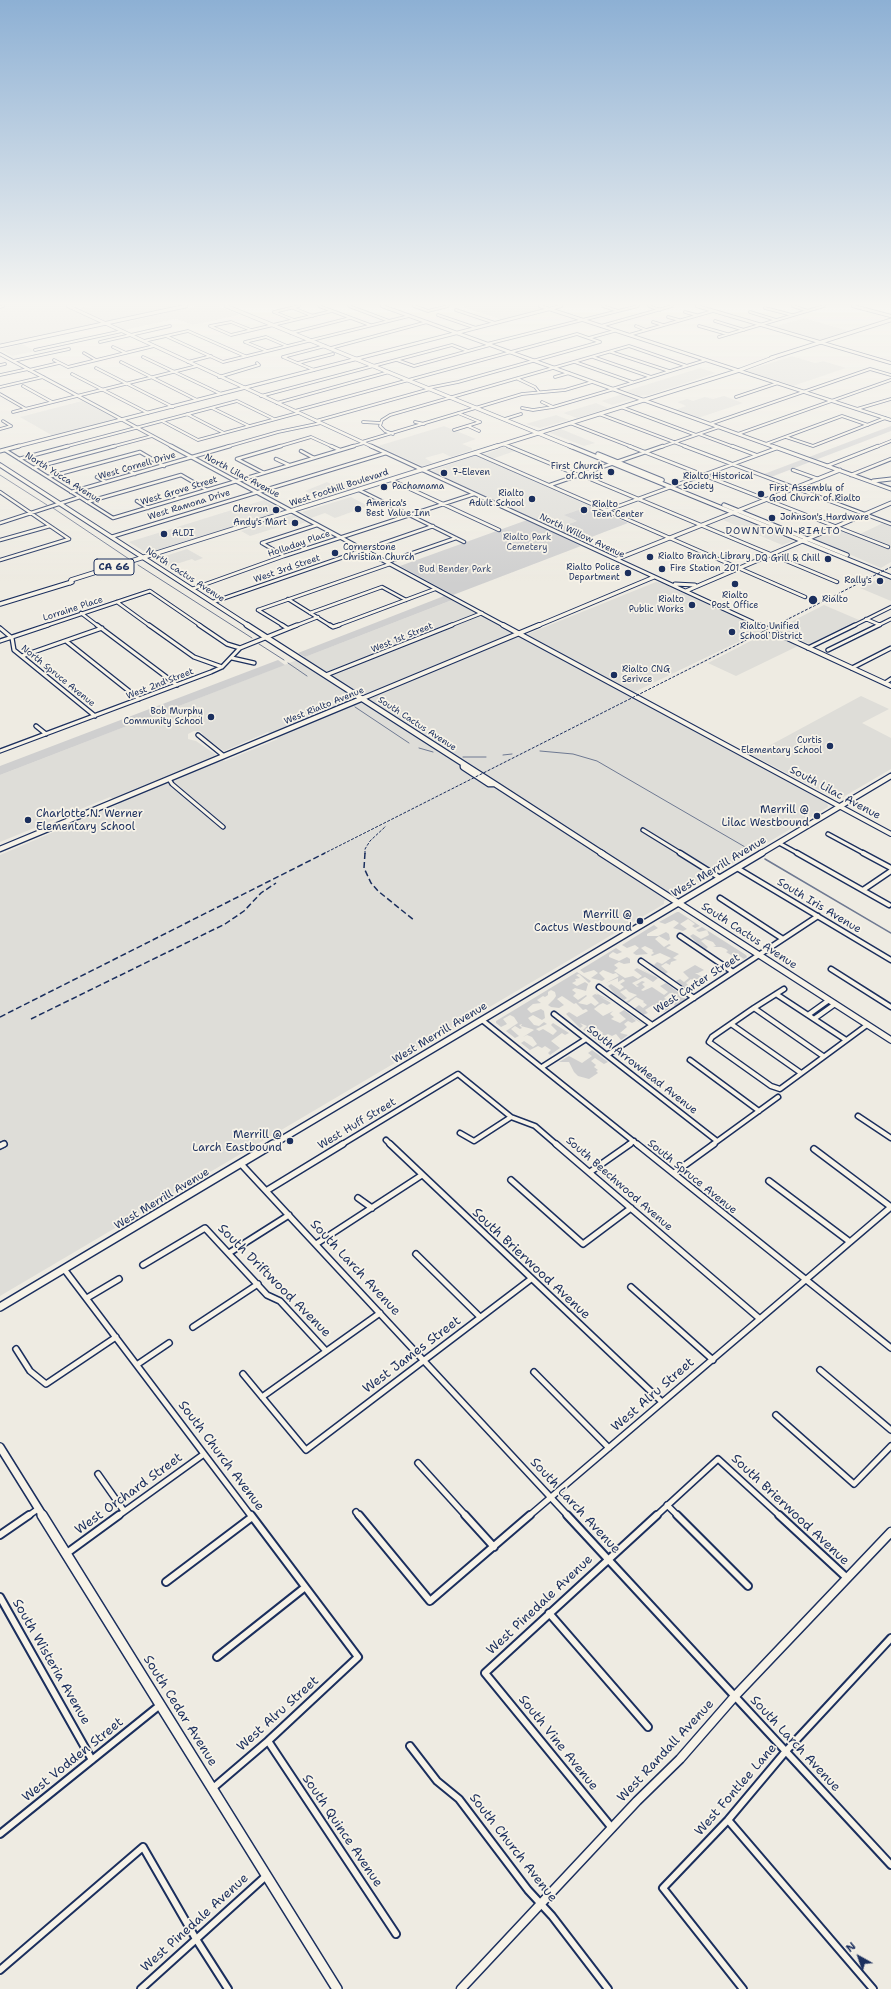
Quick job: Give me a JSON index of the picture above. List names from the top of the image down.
{
  "streets": {
    "main road": [
      "West Foothill Boulevard",
      "CA 66",
      "North Cactus Avenue",
      "West Rialto Avenue",
      "South Cactus Avenue",
      "West Merrill Avenue",
      "South Cedar Avenue"
    ],
    "street": [
      "West Cornell Drive",
      "North Lilac Avenue",
      "North Yucca Avenue",
      "West Grove Street",
      "West Ramona Drive",
      "North Willow Avenue",
      "Holladay Place",
      "West 3rd Street",
      "Lorraine Place",
      "West 1st Street",
      "North Spruce Avenue",
      "West 2nd Street",
      "South Lilac Avenue",
      "South Iris Avenue",
      "West Carter Street",
      "South Arrowhead Avenue",
      "West Huff Street",
      "South Spruce Avenue",
      "South Beechwood Avenue",
      "South Brierwood Avenue",
      "South Larch Avenue",
      "South Driftwood Avenue",
      "West James Street",
      "West Alru Street",
      "South Church Avenue",
      "West Orchard Street",
      "West Pinedale Avenue",
      "South Wisteria Avenue",
      "South Vine Avenue",
      "West Randall Avenue",
      "West Vodden Street",
      "West Fontlee Lane",
      "South Quince Avenue"
    ]
  },
  "crossings": [
    ["West Cornell Drive", "North Lilac Avenue"],
    ["West Cornell Drive", "North Yucca Avenue"],
    ["West Cornell Drive", "North Willow Avenue"],
    ["North Lilac Avenue", "West Foothill Boulevard"],
    ["North Lilac Avenue", "West Grove Street"],
    ["North Lilac Avenue", "West Ramona Drive"],
    ["North Lilac Avenue", "Holladay Place"],
    ["North Lilac Avenue", "West 3rd Street"],
    ["North Lilac Avenue", "West 1st Street"],
    ["North Lilac Avenue", "West Rialto Avenue"],
    ["North Lilac Avenue", "South Lilac Avenue"],
    ["North Yucca Avenue", "West Grove Street"],
    ["West Foothill Boulevard", "North Willow Avenue"],
    ["West Foothill Boulevard", "North Cactus Avenue"],
    ["West Grove Street", "North Willow Avenue"],
    ["West Ramona Drive", "North Willow Avenue"],
    ["West Ramona Drive", "North Cactus Avenue"],
    ["North Willow Avenue", "West Rialto Avenue"],
    ["Holladay Place", "North Cactus Avenue"],
    ["West 3rd Street", "North Cactus Avenue"],
    ["North Cactus Avenue", "West 1st Street"],
    ["North Cactus Avenue", "West 2nd Street"],
    ["North Cactus Avenue", "West Rialto Avenue"],
    ["North Cactus Avenue", "South Cactus Avenue"],
    ["Lorraine Place", "North Spruce Avenue"],
    ["Lorraine Place", "West 2nd Street"],
    ["North Spruce Avenue", "West 2nd Street"],
    ["West Rialto Avenue", "South Cactus Avenue"],
    ["West Rialto Avenue", "South Lilac Avenue"],
    ["South Cactus Avenue", "West Merrill Avenue"],
    ["South Cactus Avenue", "West Carter Street"],
    ["South Lilac Avenue", "West Merrill Avenue"],
    ["West Merrill Avenue", "South Iris Avenue"],
    ["West Merrill Avenue", "South Spruce Avenue"],
    ["West Merrill Avenue", "South Larch Avenue"],
    ["West Merrill Avenue", "South Church Avenue"],
    ["South Iris Avenue", "West Carter Street"],
    ["West Carter Street", "South Arrowhead Avenue"],
    ["West Huff Street", "South Beechwood Avenue"],
    ["West Huff Street", "South Larch Avenue"],
    ["South Spruce Avenue", "West Alru Street"],
    ["South Beechwood Avenue", "West Alru Street"],
    ["South Brierwood Avenue", "West James Street"],
    ["South Brierwood Avenue", "West Alru Street"],
    ["South Brierwood Avenue", "West Pinedale Avenue"],
    ["South Brierwood Avenue", "West Randall Avenue"],
    ["South Larch Avenue", "West James Street"],
    ["South Larch Avenue", "West Alru Street"],
    ["South Larch Avenue", "West Pinedale Avenue"],
    ["South Larch Avenue", "West Randall Avenue"],
    ["South Larch Avenue", "West Fontlee Lane"],
    ["West Alru Street", "South Church Avenue"],
    ["West Alru Street", "South Cedar Avenue"],
    ["West Alru Street", "South Quince Avenue"],
    ["South Church Avenue", "West Orchard Street"],
    ["South Church Avenue", "West Randall Avenue"],
    ["West Orchard Street", "South Cedar Avenue"],
    ["West Pinedale Avenue", "South Cedar Avenue"],
    ["West Pinedale Avenue", "South Vine Avenue"],
    ["South Wisteria Avenue", "West Vodden Street"],
    ["South Cedar Avenue", "West Vodden Street"],
    ["South Vine Avenue", "West Randall Avenue"]
  ],
  "districts": ["DOWNTOWN RIALTO"],
  "parks": ["Rialto Park Cemetery", "Bud Bender Park"],
  "places": [
    "First Church of Christ",
    "7-Eleven",
    "Rialto Historical Society",
    "Pachamama",
    "First Assembly of God Church of Rialto",
    "Rialto Adult School",
    "America's Best Value Inn",
    "Chevron",
    "Rialto Teen Center",
    "Johnson's Hardware",
    "Andy's Mart",
    "ALDI",
    "Cornerstone Christian Church",
    "Rialto Branch Library",
    "DQ Grill & Chill",
    "Fire Station 201",
    "Rialto Police Department",
    "Rally's",
    "Rialto Post Office",
    "Rialto",
    "Rialto Public Works",
    "Rialto Unified School District",
    "Rialto CNG Serivce",
    "Bob Murphy Community School",
    "Curtis Elementary School",
    "Merrill @ Lilac Westbound",
    "Charlotte N. Werner Elementary School",
    "Merrill @ Cactus Westbound",
    "Merrill @ Larch Eastbound"
  ],
  "north": "top left"
}
